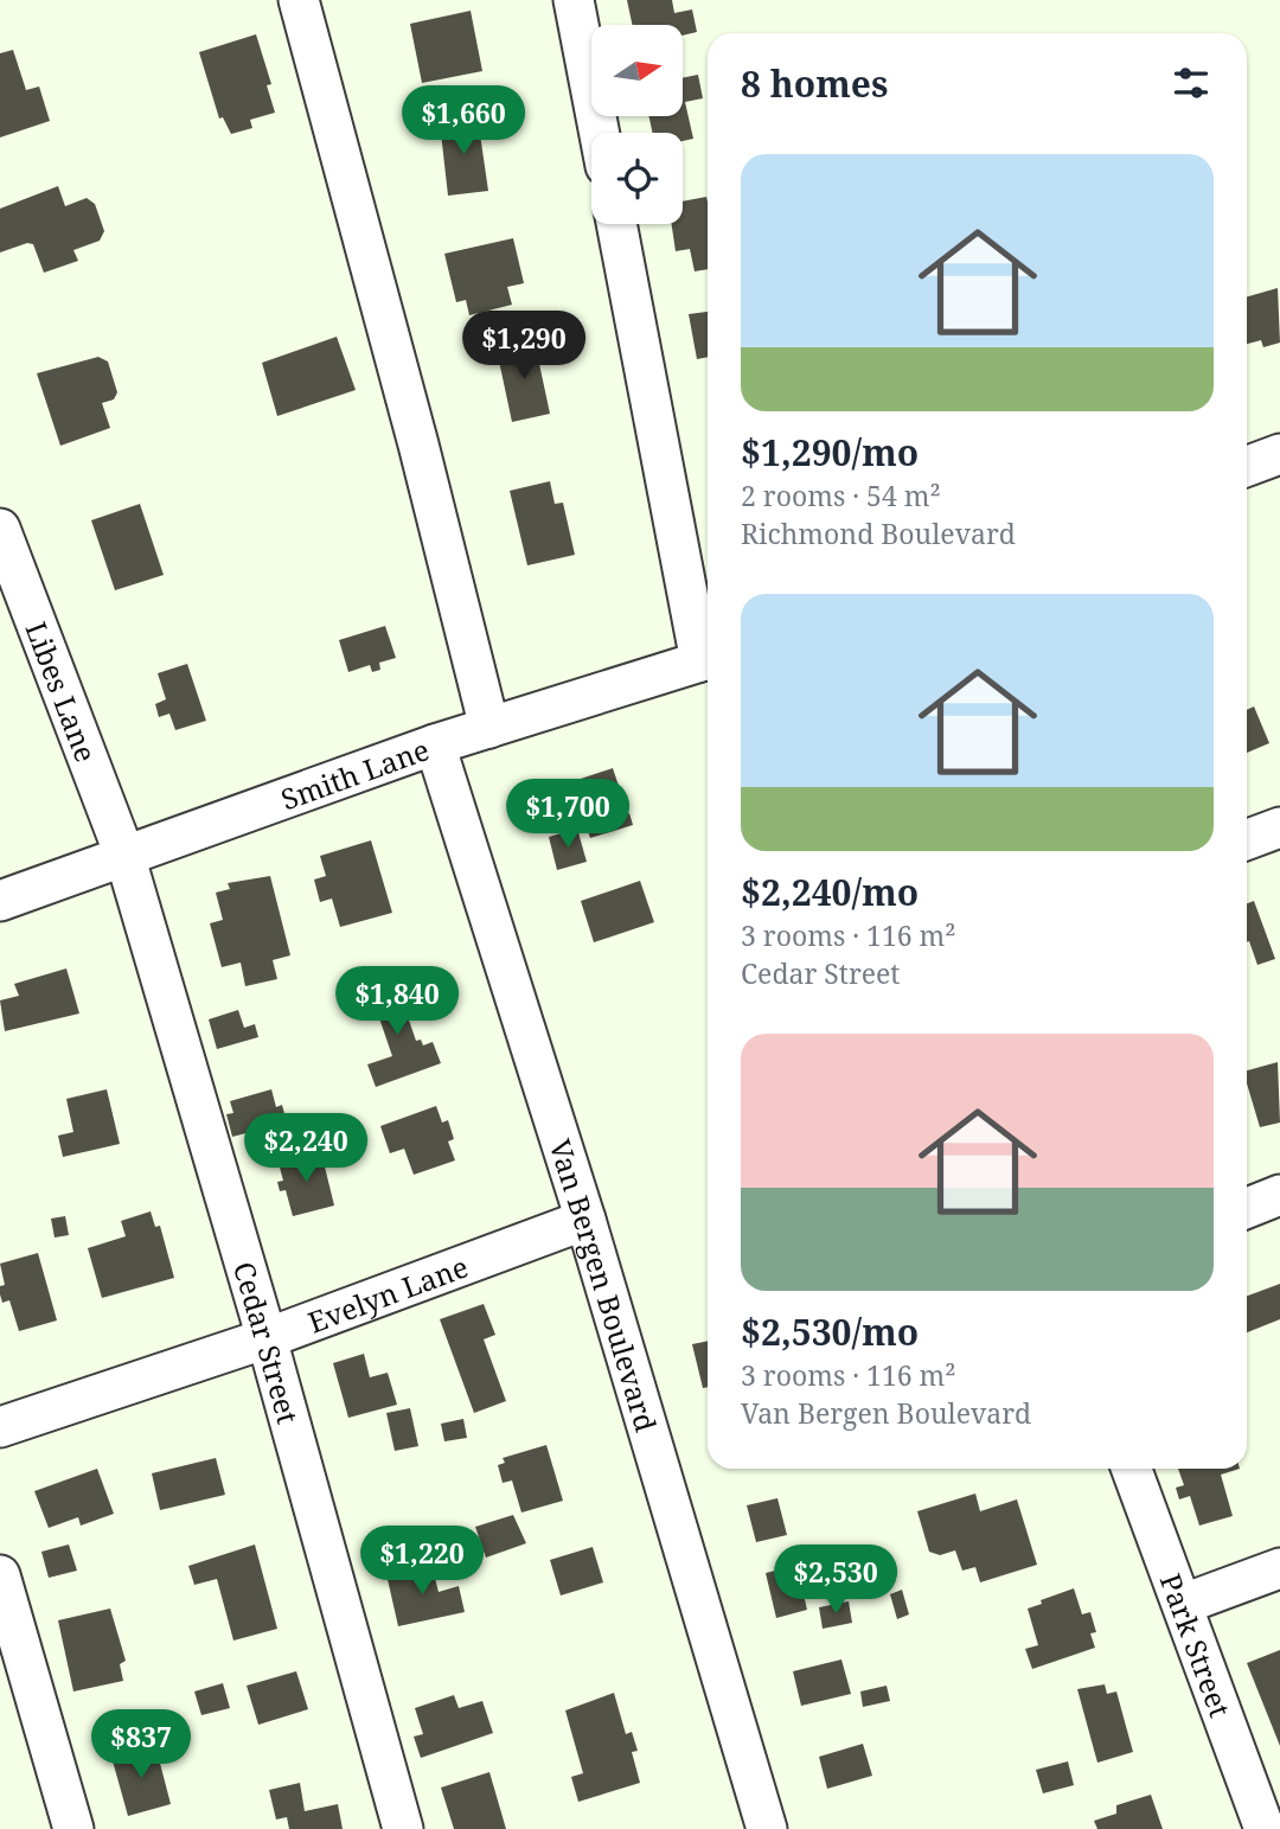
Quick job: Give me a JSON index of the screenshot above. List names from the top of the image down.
{
  "streets": {
    "street": [
      "Libes Lane",
      "Smith Lane",
      "Van Bergen Boulevard",
      "Evelyn Lane",
      "Cedar Street",
      "Park Street"
    ]
  },
  "crossings": [
    ["Libes Lane", "Smith Lane"],
    ["Libes Lane", "Cedar Street"],
    ["Smith Lane", "Van Bergen Boulevard"],
    ["Smith Lane", "Cedar Street"],
    ["Van Bergen Boulevard", "Evelyn Lane"],
    ["Evelyn Lane", "Cedar Street"]
  ],
  "north": "right",
  "page": {
    "heading": "8 homes",
    "price": [
      "$1,660",
      "$1,290",
      "$1,700",
      "$1,840",
      "$2,240",
      "$1,220",
      "$2,530",
      "$837"
    ],
    "list": [
      {
        "name": "$1,290/mo",
        "note": "2 rooms · 54 m² · Richmond Boulevard"
      },
      {
        "name": "$2,240/mo",
        "note": "3 rooms · 116 m² · Cedar Street"
      },
      {
        "name": "$2,530/mo",
        "note": "3 rooms · 116 m² · Van Bergen Boulevard"
      }
    ]
  }
}
